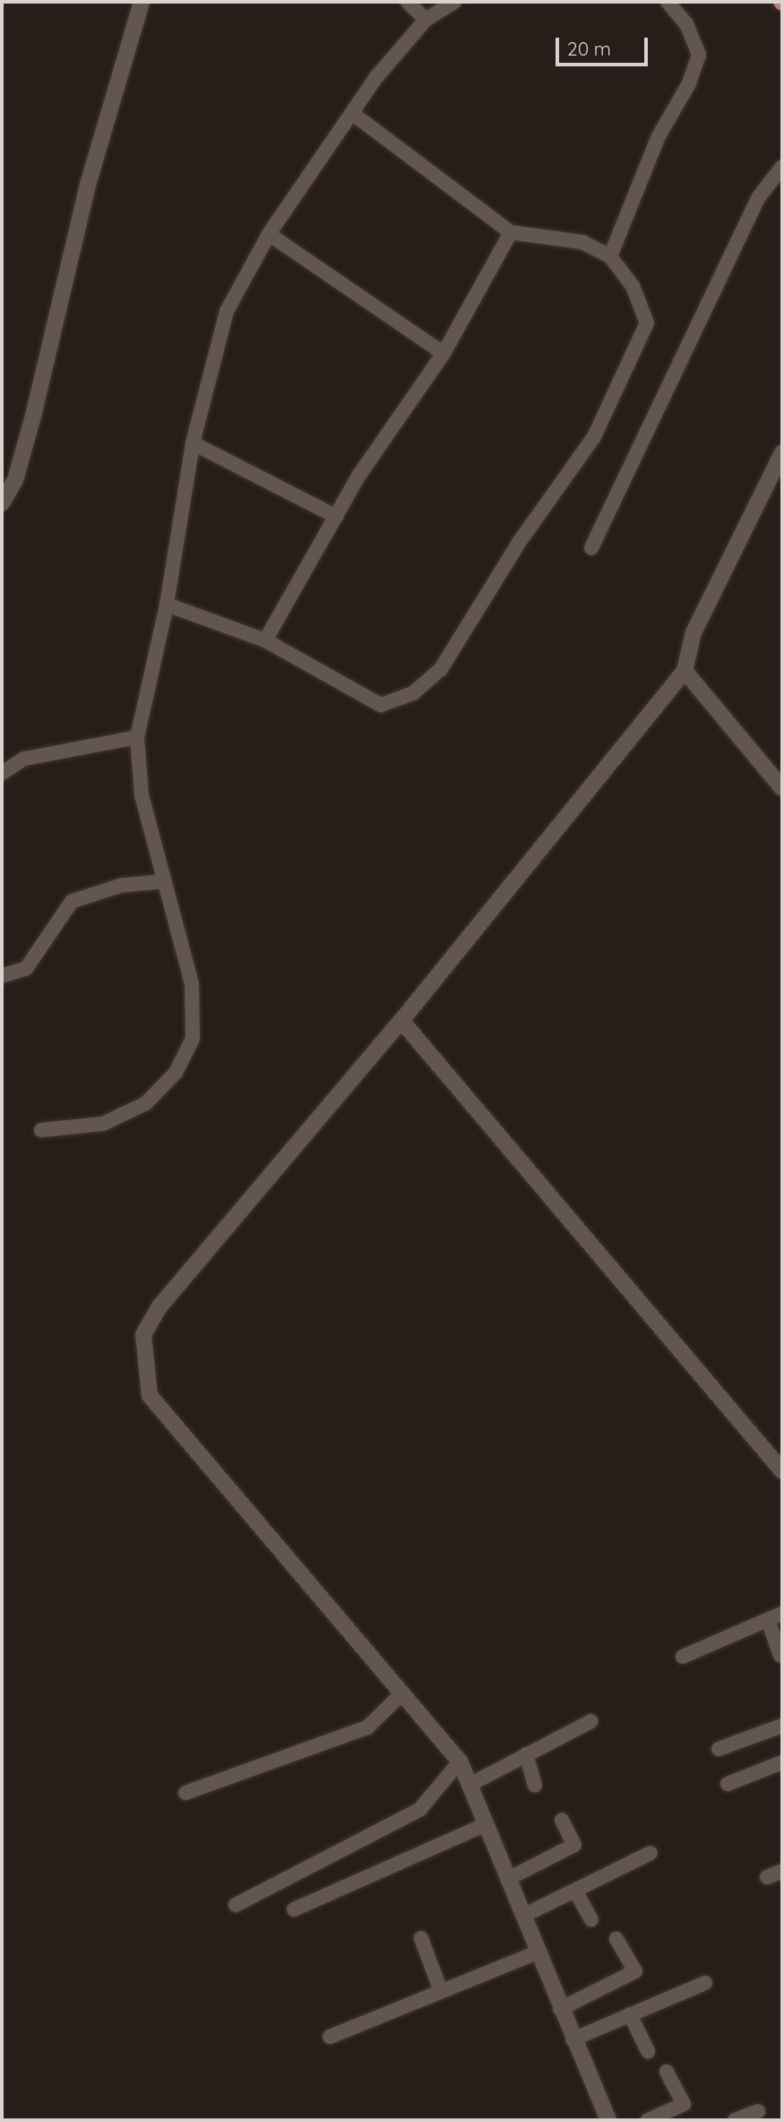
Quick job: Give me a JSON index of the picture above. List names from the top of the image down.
{
  "scale_bar": "20 m"
}
